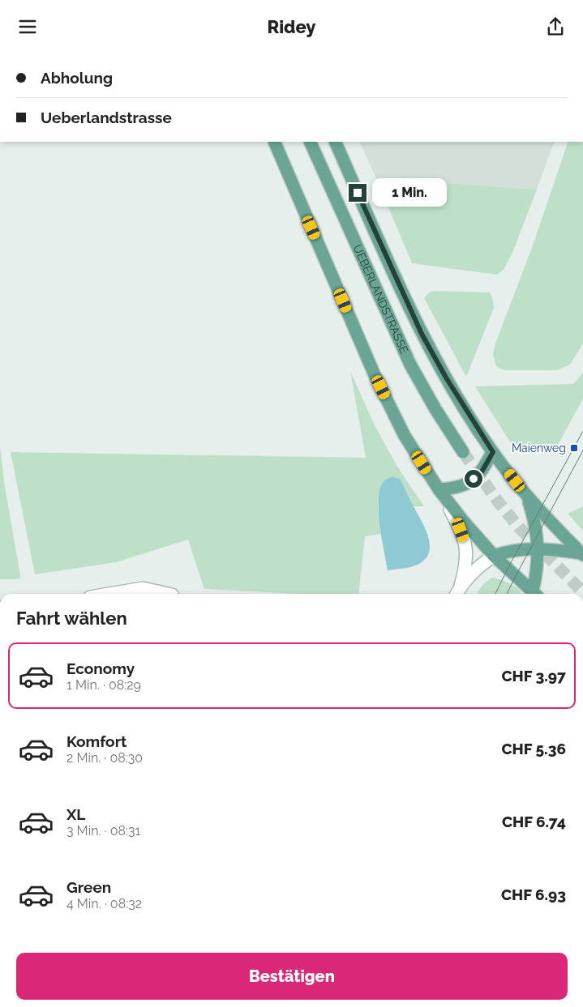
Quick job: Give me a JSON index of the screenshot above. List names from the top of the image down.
{
  "streets": {
    "main road": ["UEBERLANDSTRASSE"]
  },
  "places": {
    "transit": ["Maienweg"]
  },
  "page": {
    "header": "Ridey",
    "banner": ["Abholung", "Ueberlandstrasse"],
    "bubble": "1 Min.",
    "heading": "Fahrt wählen",
    "list": [
      {
        "name": "Economy",
        "note": "1 Min. · 08:29",
        "value": "CHF 3.97"
      },
      {
        "name": "Komfort",
        "note": "2 Min. · 08:30",
        "value": "CHF 5.36"
      },
      {
        "name": "XL",
        "note": "3 Min. · 08:31",
        "value": "CHF 6.74"
      },
      {
        "name": "Green",
        "note": "4 Min. · 08:32",
        "value": "CHF 6.93"
      }
    ],
    "buttons": "Bestätigen"
  }
}
